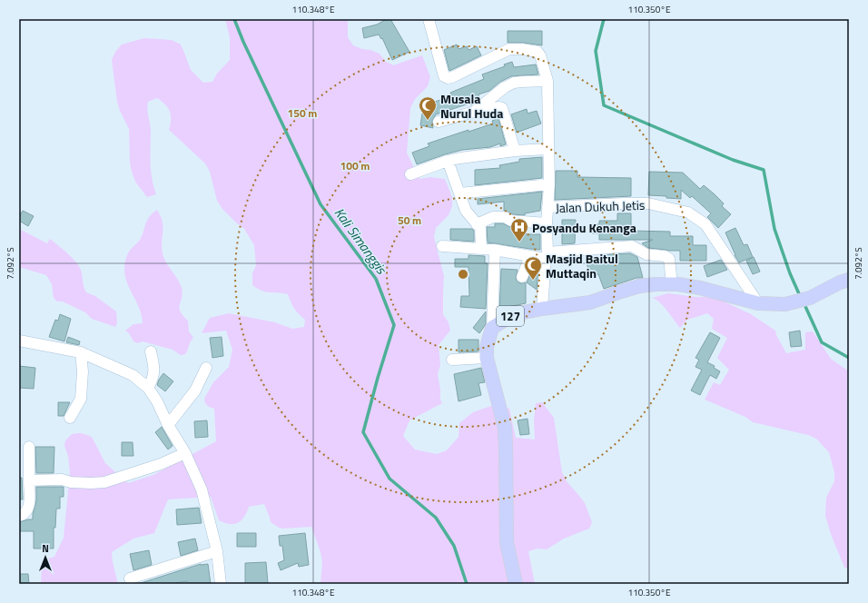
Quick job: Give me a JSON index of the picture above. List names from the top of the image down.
{
  "streets": {
    "main road": ["127"],
    "street": ["Jalan Dukuh Jetis"]
  },
  "crossings": [
    ["Jalan Dukuh Jetis", "127"]
  ],
  "water": ["Kali Simanggis"],
  "places": {
    "mosque": ["Musala Nurul Huda", "Masjid Baitul Muttaqin"],
    "hospital": ["Posyandu Kenanga"]
  },
  "north": "top",
  "coordinates": ["110.348°E", "110.350°E", "7.092°S"],
  "rings": ["150 m", "100 m", "50 m"]
}
